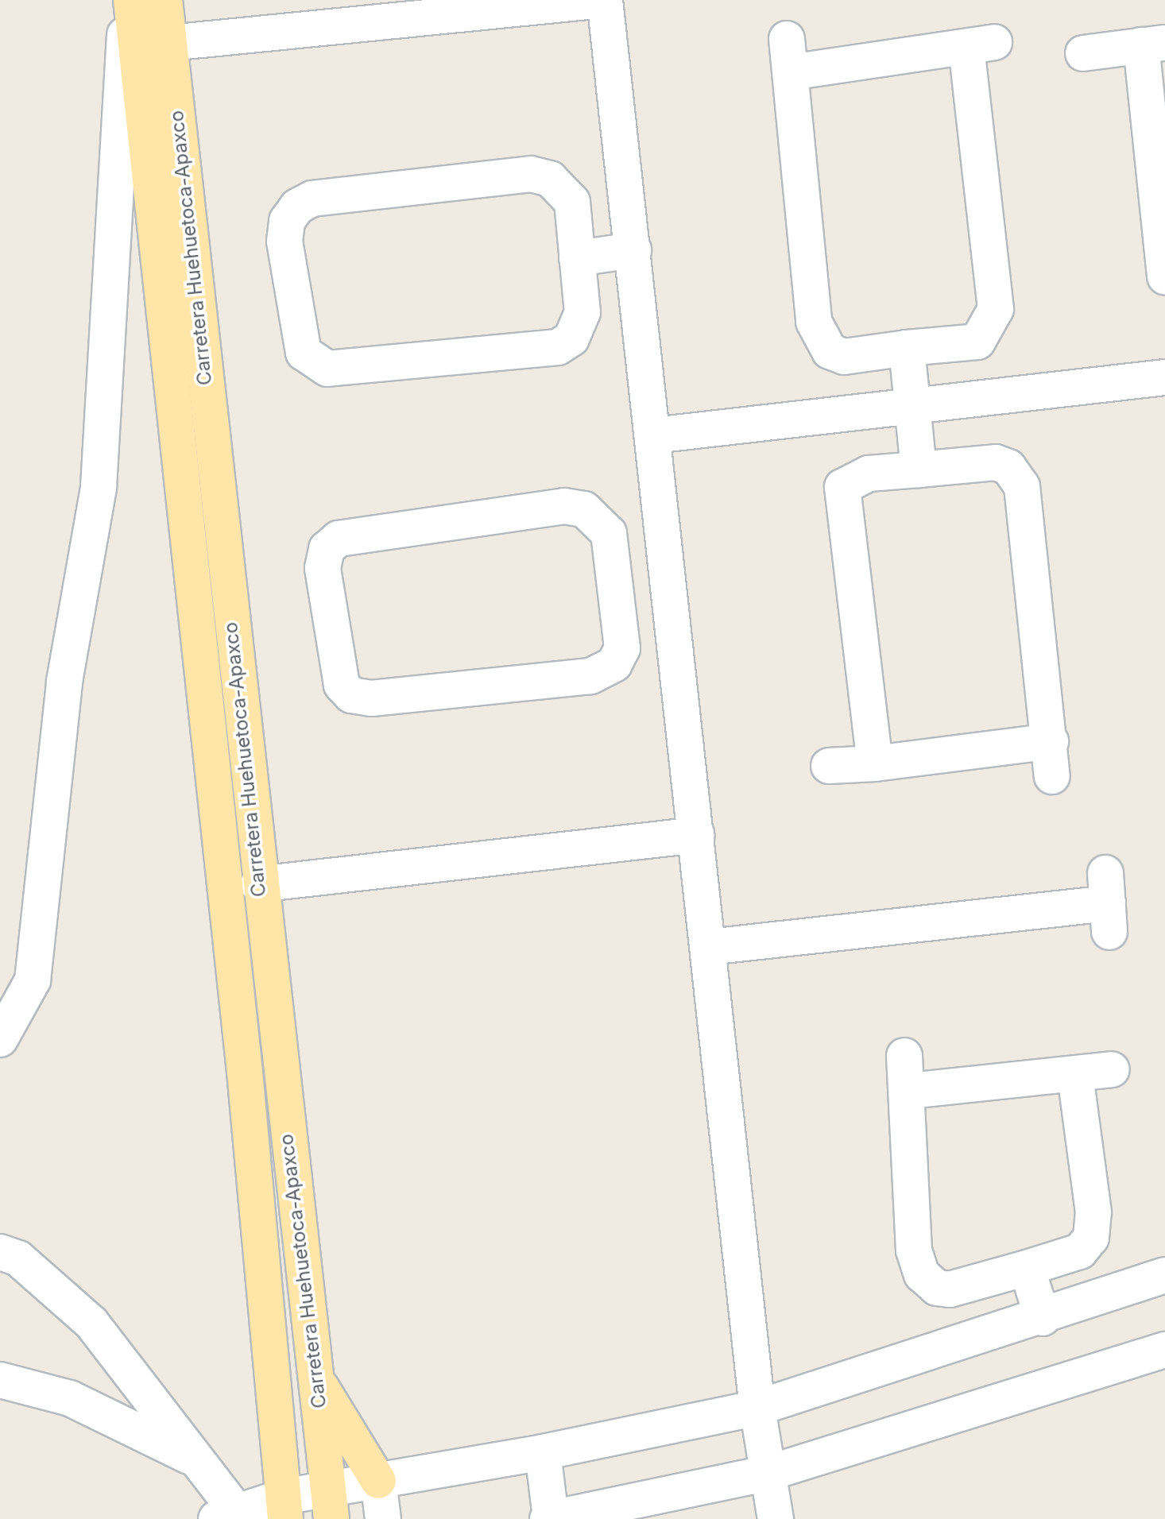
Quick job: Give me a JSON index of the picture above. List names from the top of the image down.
{
  "streets": {
    "main road": ["Carretera Huehuetoca-Apaxco"]
  }
}
